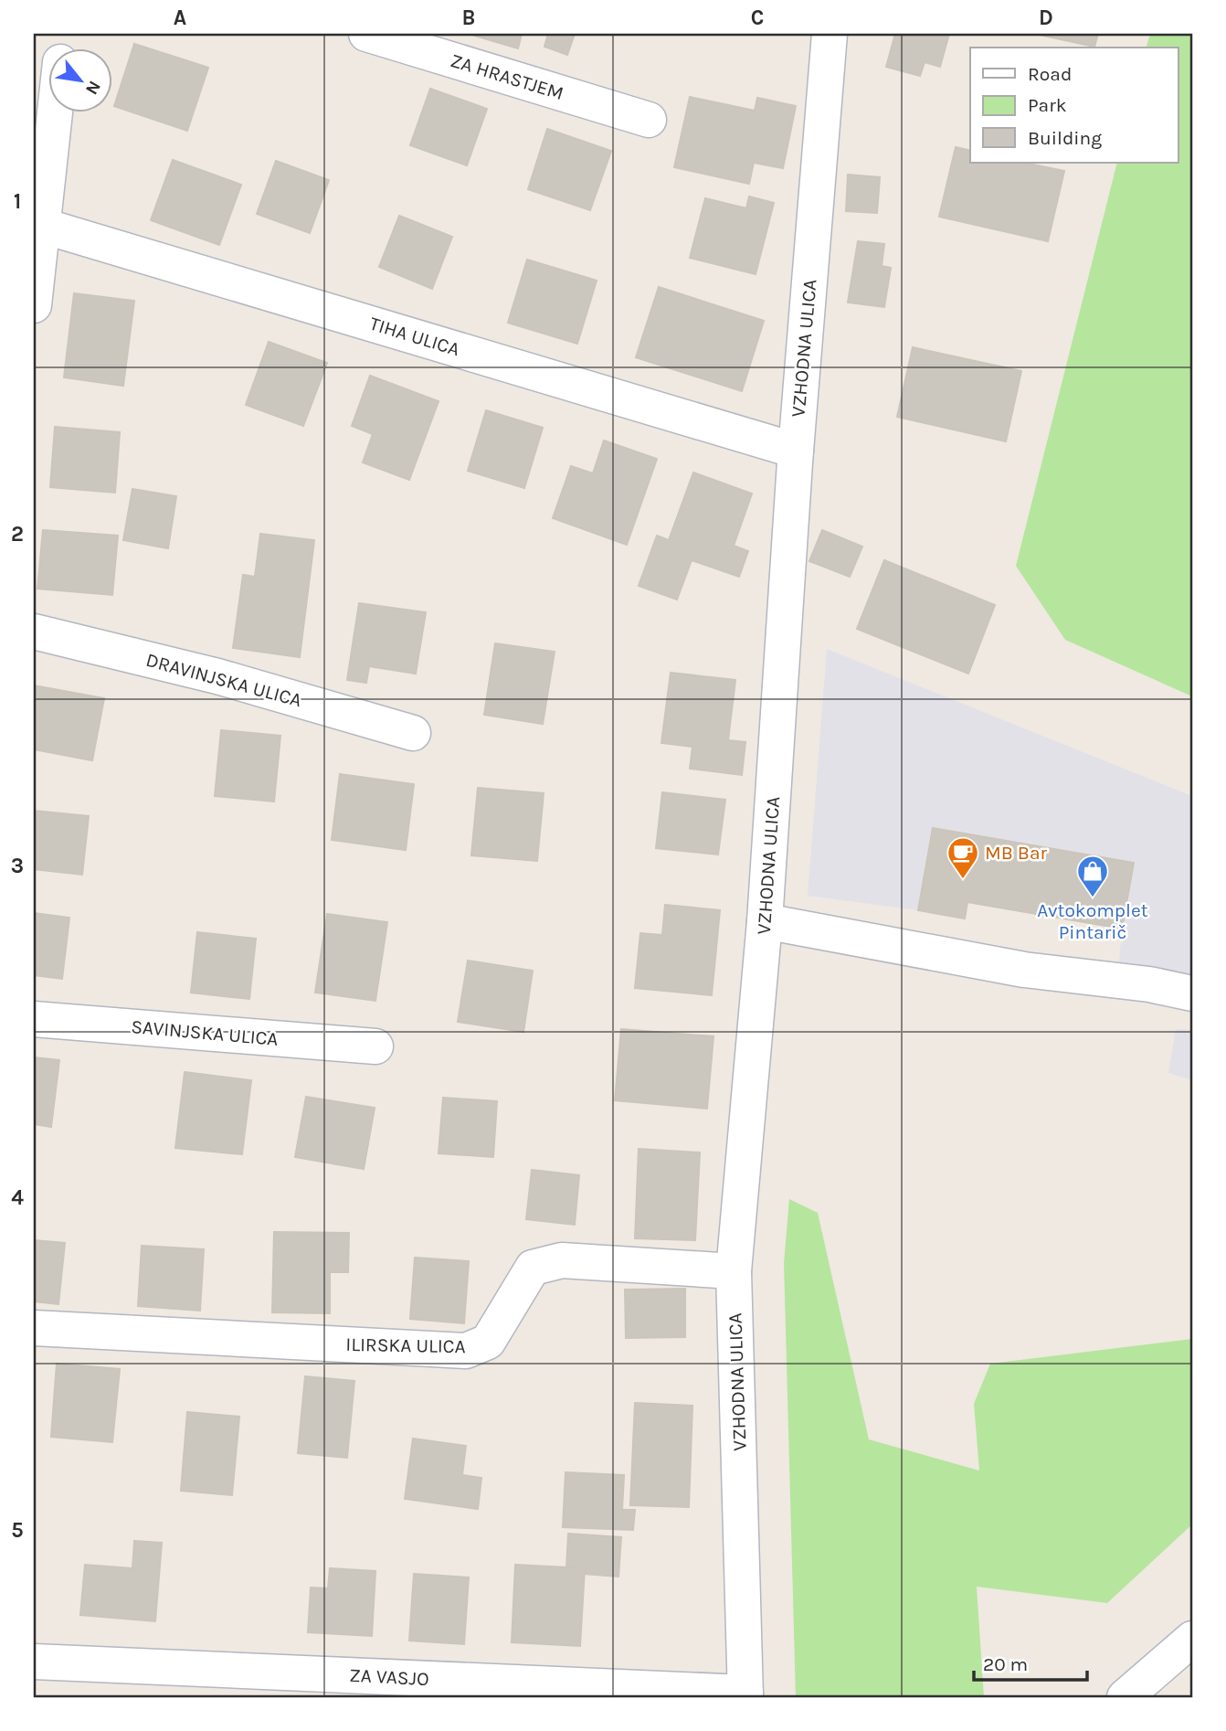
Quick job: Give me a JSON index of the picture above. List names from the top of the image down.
{
  "streets": {
    "street": [
      "ZA HRASTJEM",
      "TIHA ULICA",
      "VZHODNA ULICA",
      "DRAVINJSKA ULICA",
      "SAVINJSKA ULICA",
      "ILIRSKA ULICA",
      "ZA VASJO"
    ]
  },
  "crossings": [
    ["TIHA ULICA", "VZHODNA ULICA"],
    ["VZHODNA ULICA", "ILIRSKA ULICA"],
    ["VZHODNA ULICA", "ZA VASJO"]
  ],
  "places": {
    "cafe": ["MB Bar"],
    "shop": ["Avtokomplet Pintarič"]
  },
  "legend": ["Road", "Park", "Building"],
  "scale_bar": "20 m",
  "north": "bottom right",
  "grid": {
    "columns": [
      "A",
      "B",
      "C",
      "D"
    ],
    "rows": [
      "1",
      "2",
      "3",
      "4",
      "5"
    ]
  }
}
